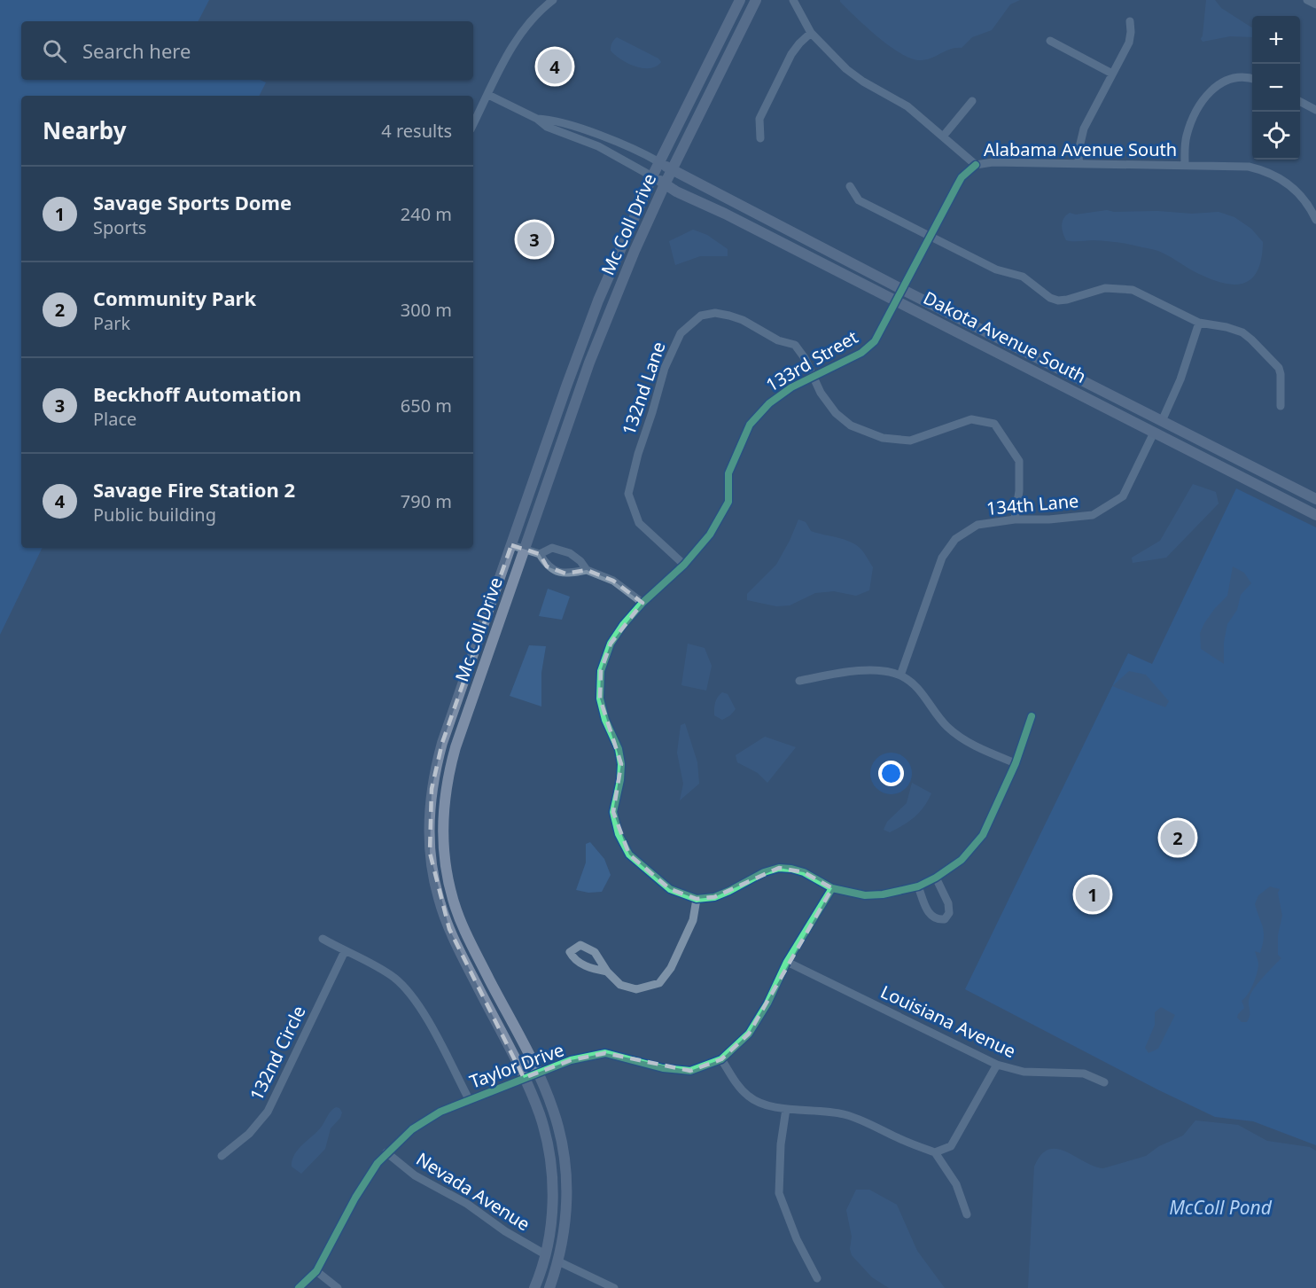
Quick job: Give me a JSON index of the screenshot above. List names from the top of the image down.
{
  "streets": {
    "main road": ["Mc Coll Drive", "Dakota Avenue South"],
    "street": [
      "Alabama Avenue South",
      "133rd Street",
      "132nd Lane",
      "134th Lane",
      "Louisiana Avenue",
      "132nd Circle",
      "Taylor Drive",
      "Nevada Avenue"
    ]
  },
  "crossings": [
    ["Alabama Avenue South", "133rd Street"],
    ["Mc Coll Drive", "Dakota Avenue South"],
    ["Mc Coll Drive", "Taylor Drive"],
    ["Mc Coll Drive", "Nevada Avenue"],
    ["Dakota Avenue South", "133rd Street"],
    ["Dakota Avenue South", "134th Lane"],
    ["133rd Street", "132nd Lane"],
    ["132nd Lane", "134th Lane"],
    ["Louisiana Avenue", "Taylor Drive"],
    ["Taylor Drive", "Nevada Avenue"]
  ],
  "water": ["McColl Pond"],
  "page": {
    "map_buttons": ["+", "−"],
    "search": "Search here",
    "pins": [
      "4",
      "3",
      "2",
      "1"
    ],
    "heading": ["Nearby", "4 results"],
    "list": [
      {
        "mark": "1",
        "name": "Savage Sports Dome",
        "note": "Sports",
        "value": "240 m"
      },
      {
        "mark": "2",
        "name": "Community Park",
        "note": "Park",
        "value": "300 m"
      },
      {
        "mark": "3",
        "name": "Beckhoff Automation",
        "note": "Place",
        "value": "650 m"
      },
      {
        "mark": "4",
        "name": "Savage Fire Station 2",
        "note": "Public building",
        "value": "790 m"
      }
    ]
  }
}
